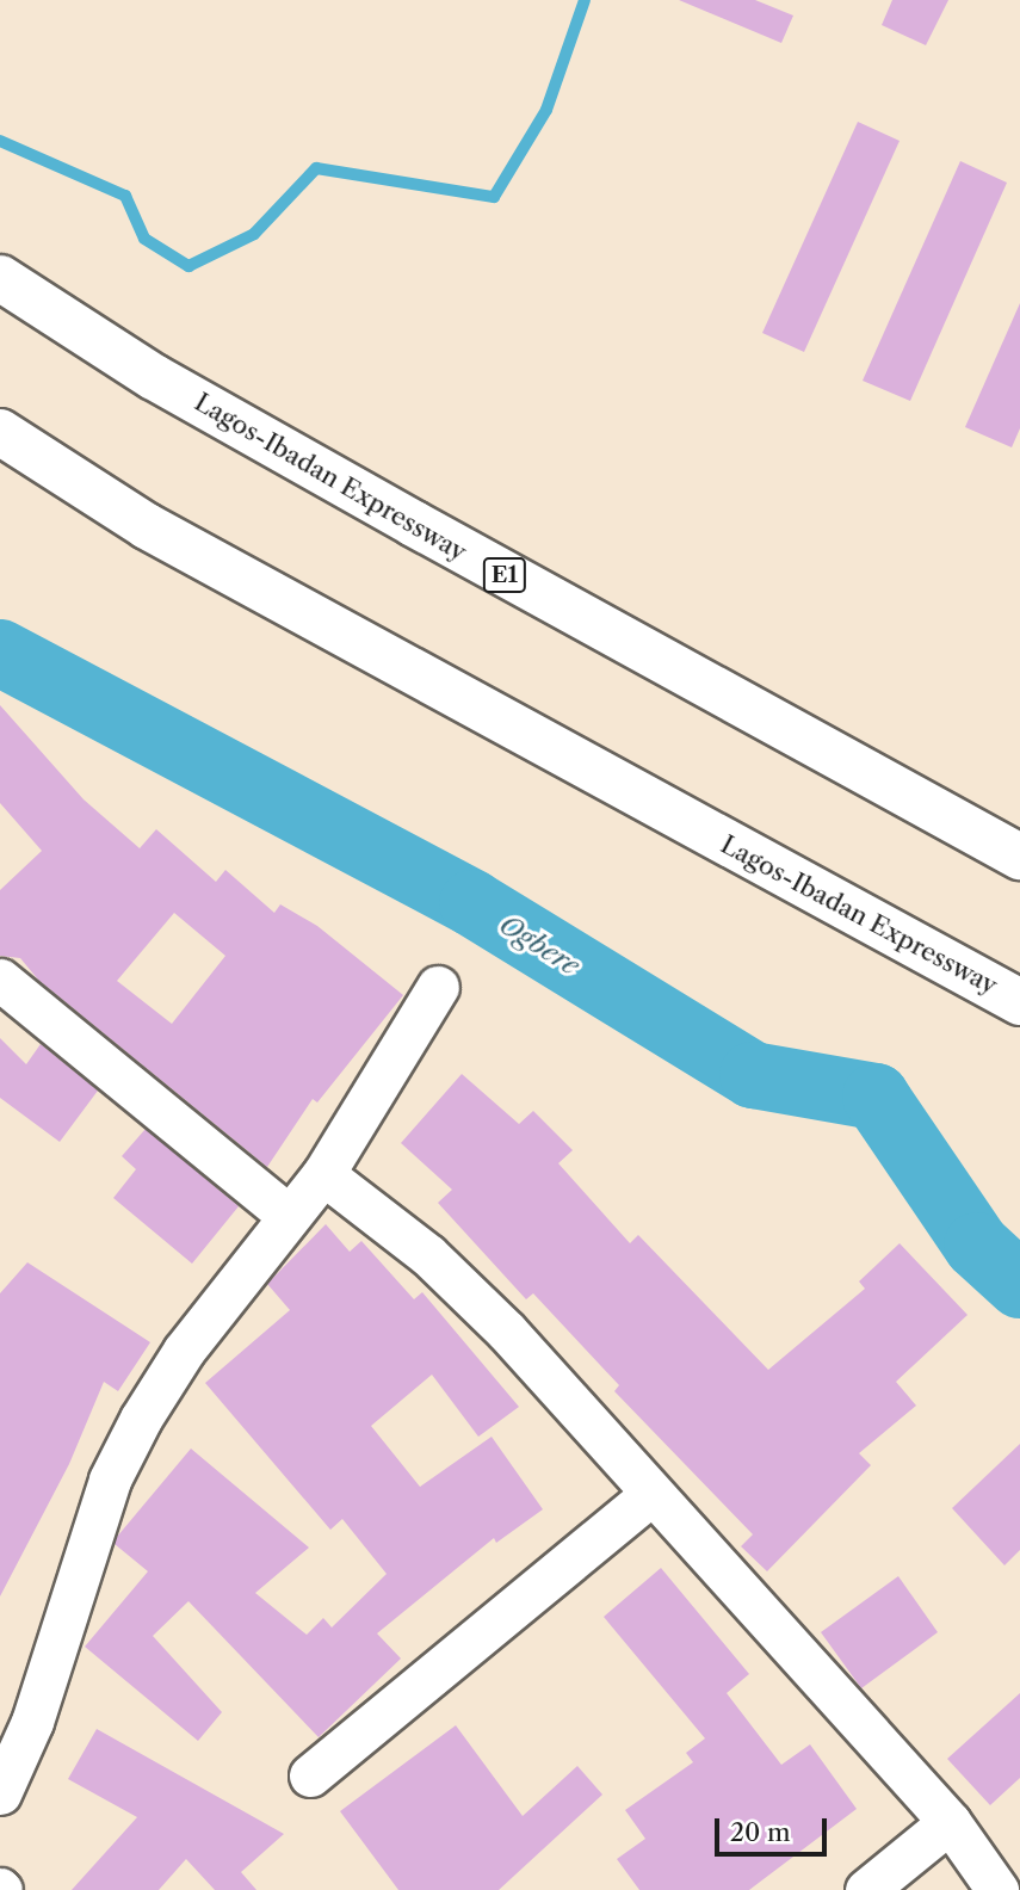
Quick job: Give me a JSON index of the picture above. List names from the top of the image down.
{
  "streets": {
    "highway": ["Lagos-Ibadan Expressway", "E1"]
  },
  "water": ["Ogbere"],
  "scale_bar": "20 m"
}
